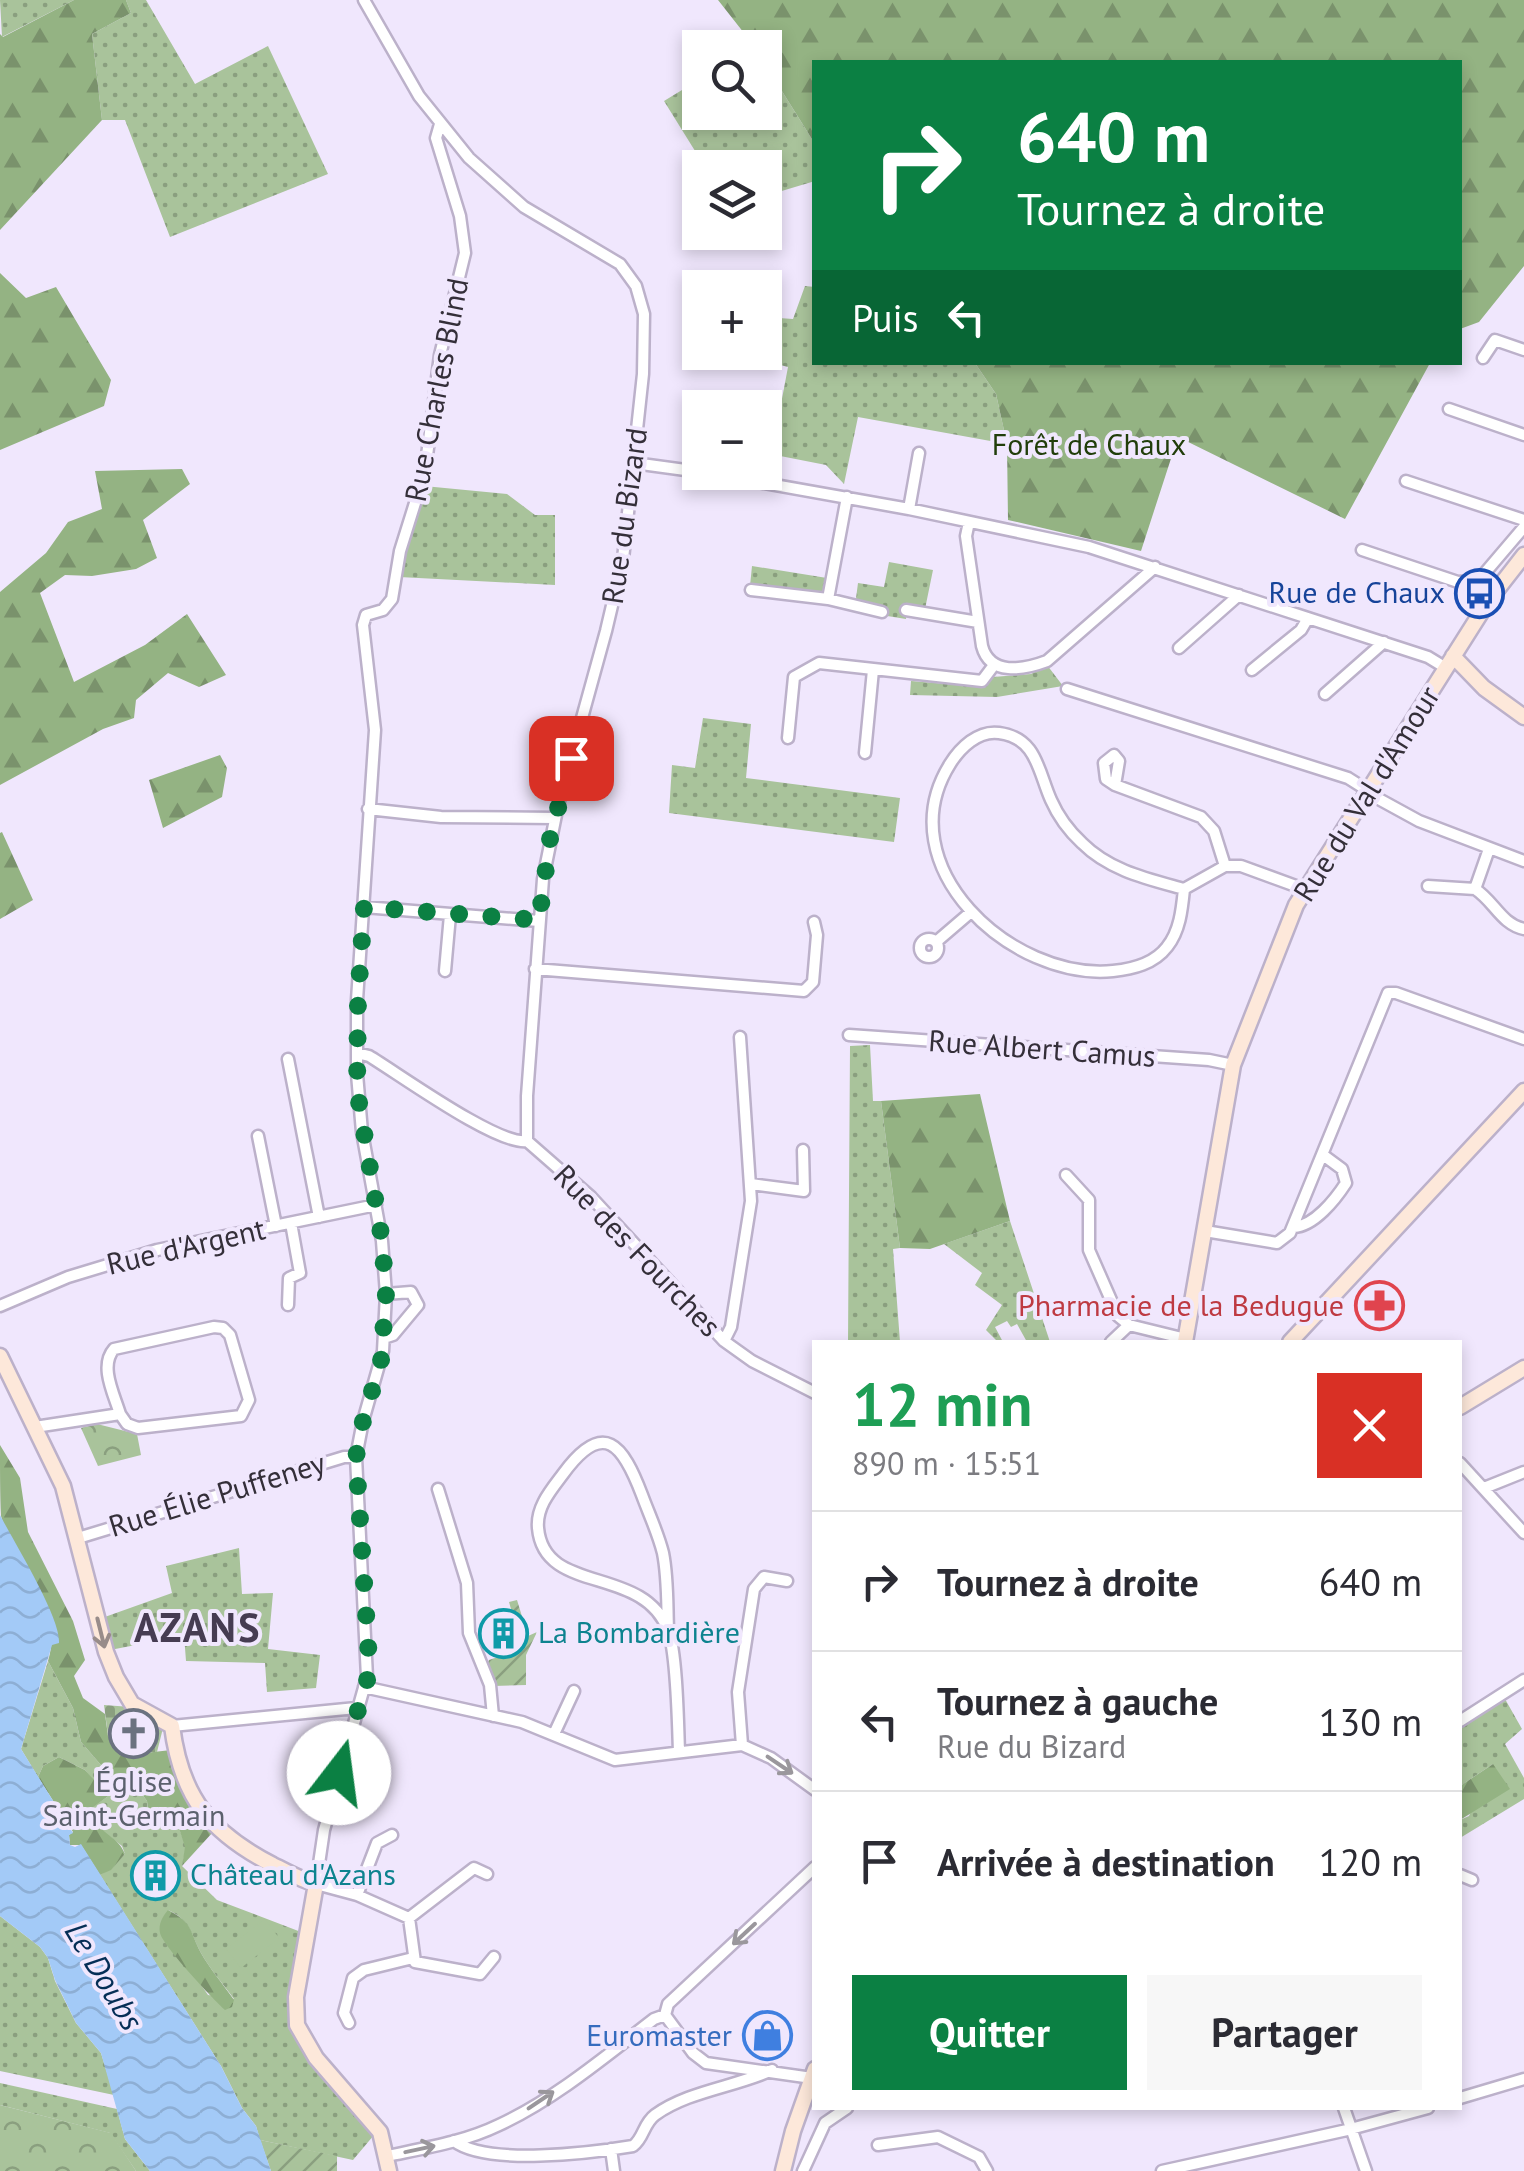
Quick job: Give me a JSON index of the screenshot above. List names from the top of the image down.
{
  "streets": {
    "street": [
      "Rue Charles Blind",
      "Rue du Bizard",
      "Rue du Val d'Amour",
      "Rue Albert Camus",
      "Rue d'Argent",
      "Rue des Fourches",
      "Rue Élie Puffeney"
    ]
  },
  "crossings": [
    ["Rue Charles Blind", "Rue du Bizard"],
    ["Rue Charles Blind", "Rue d'Argent"],
    ["Rue Charles Blind", "Rue des Fourches"],
    ["Rue Charles Blind", "Rue Élie Puffeney"],
    ["Rue du Bizard", "Rue des Fourches"],
    ["Rue du Val d'Amour", "Rue Albert Camus"]
  ],
  "districts": ["AZANS"],
  "water": ["Le Doubs"],
  "parks": ["Forêt de Chaux"],
  "places": {
    "bus stop": ["Rue de Chaux"],
    "pharmacy": ["Pharmacie de la Bedugue"],
    "building": ["La Bombardière", "Château d'Azans"],
    "church": ["Église Saint-Germain"],
    "shop": ["Euromaster"]
  },
  "page": {
    "map_buttons": ["+", "−"],
    "turn": ["640 m", "Tournez à droite"],
    "then": "Puis",
    "heading": ["12 min", "890 m · 15:51"],
    "list": [
      {
        "name": "Tournez à droite",
        "value": "640 m"
      },
      {
        "name": "Tournez à gauche",
        "note": "Rue du Bizard",
        "value": "130 m"
      },
      {
        "name": "Arrivée à destination",
        "value": "120 m"
      }
    ],
    "buttons": ["Quitter", "Partager"]
  }
}
